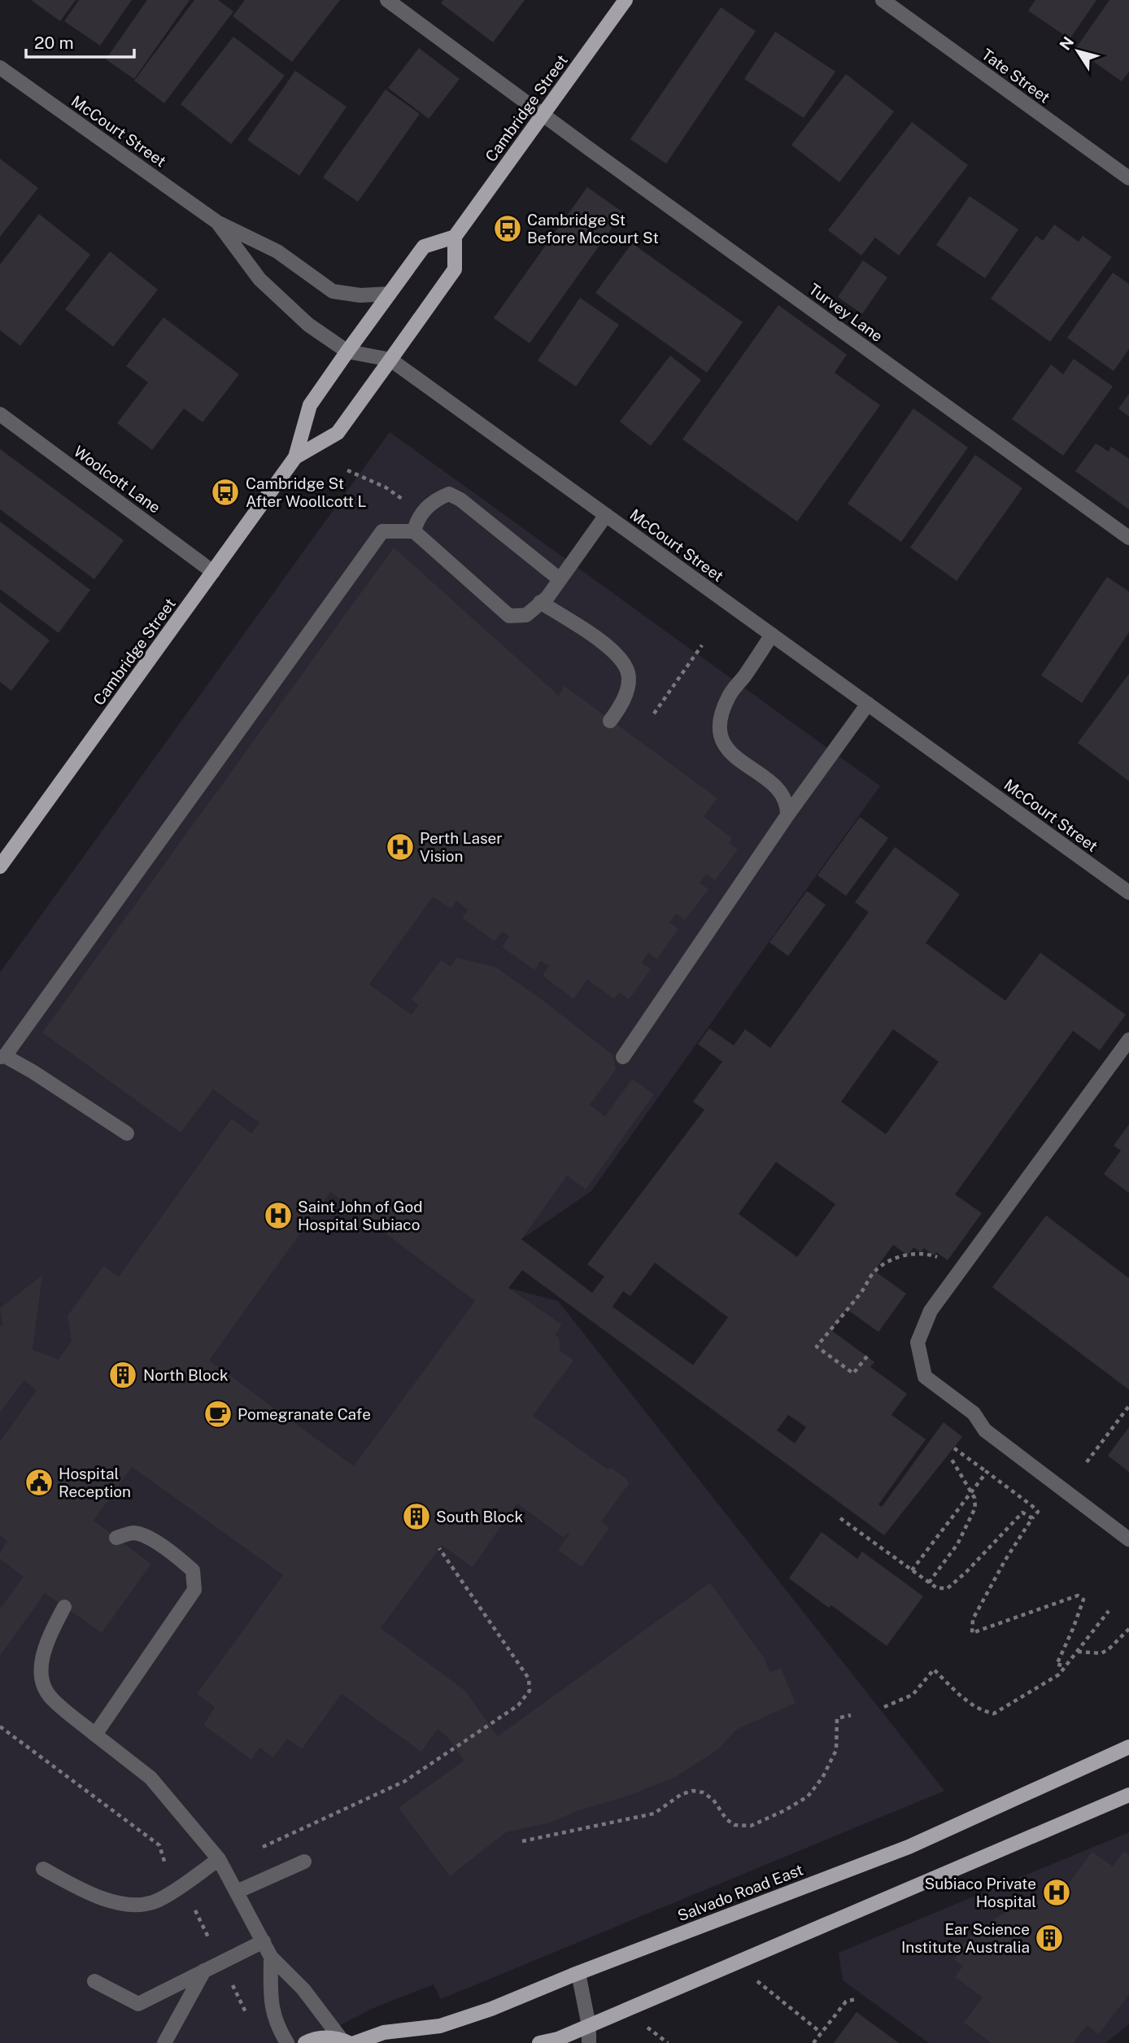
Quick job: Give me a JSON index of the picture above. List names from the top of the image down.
{
  "streets": {
    "main road": ["Cambridge Street", "Salvado Road East"],
    "street": [
      "Tate Street",
      "McCourt Street",
      "Turvey Lane",
      "Woolcott Lane"
    ]
  },
  "crossings": [
    ["Cambridge Street", "McCourt Street"],
    ["Cambridge Street", "Turvey Lane"],
    ["Cambridge Street", "Woolcott Lane"]
  ],
  "places": {
    "bus stop": ["Cambridge St Before Mccourt St", "Cambridge St After Woollcott L"],
    "hospital": ["Perth Laser Vision", "Saint John of God Hospital Subiaco", "Subiaco Private Hospital"],
    "building": ["North Block", "South Block", "Ear Science Institute Australia"],
    "cafe": ["Pomegranate Cafe"],
    "public building": ["Hospital Reception"]
  },
  "scale_bar": "20 m",
  "north": "top left"
}
